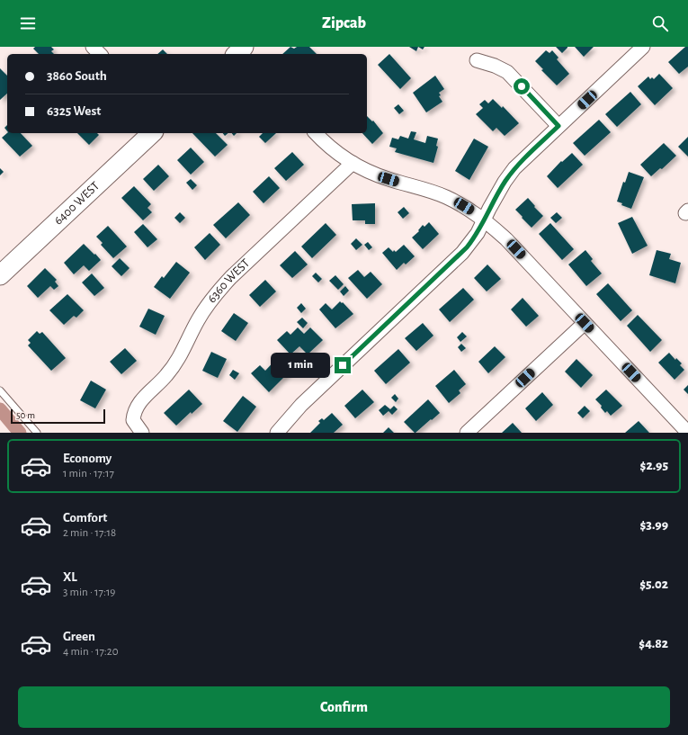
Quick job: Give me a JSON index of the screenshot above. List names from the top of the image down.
{
  "streets": {
    "street": ["6400 WEST", "6360 WEST"]
  },
  "scale_bar": "50 m",
  "page": {
    "header": "Zipcab",
    "banner": ["3860 South", "6325 West"],
    "bubble": "1 min",
    "scale": "50 m",
    "list": [
      {
        "name": "Economy",
        "note": "1 min · 17:17",
        "value": "$2.95"
      },
      {
        "name": "Comfort",
        "note": "2 min · 17:18",
        "value": "$3.99"
      },
      {
        "name": "XL",
        "note": "3 min · 17:19",
        "value": "$5.02"
      },
      {
        "name": "Green",
        "note": "4 min · 17:20",
        "value": "$4.82"
      }
    ],
    "buttons": "Confirm"
  }
}
